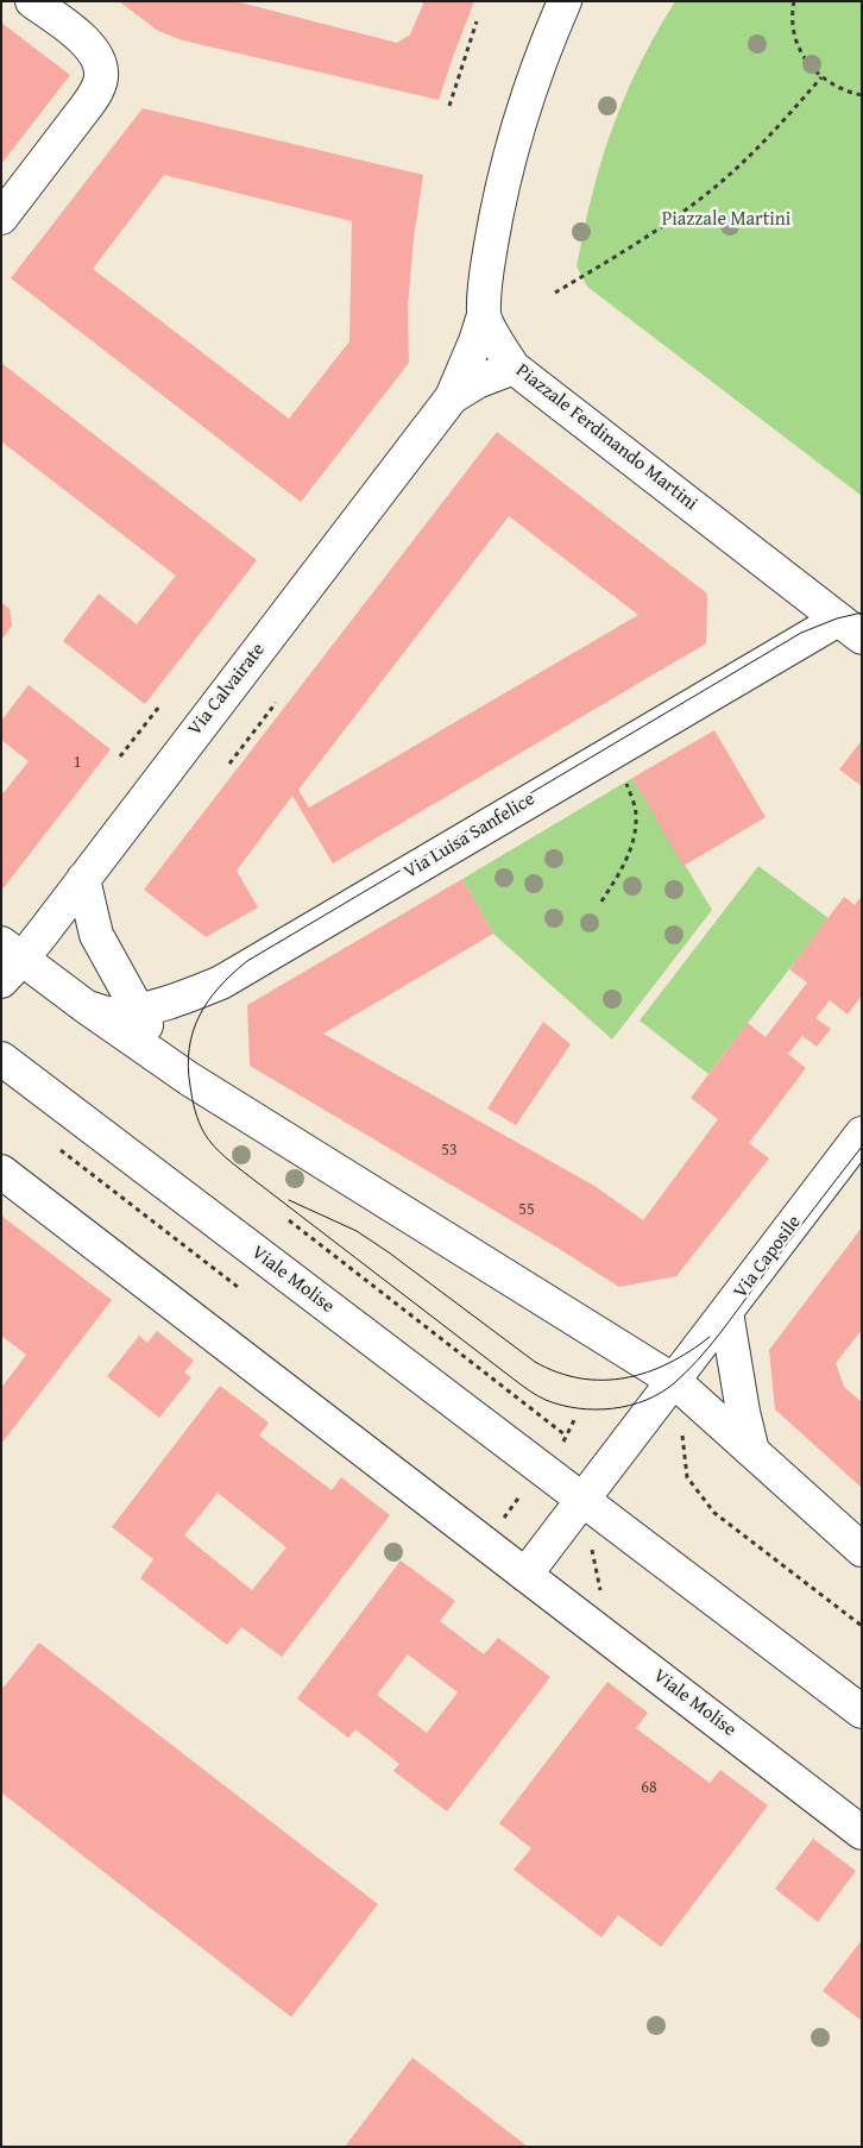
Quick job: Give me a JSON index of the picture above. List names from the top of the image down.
{
  "streets": {
    "street": [
      "Piazzale Ferdinando Martini",
      "Via Calvairate",
      "Via Luisa Sanfelice",
      "Via Caposile",
      "Viale Molise"
    ]
  },
  "crossings": [
    ["Piazzale Ferdinando Martini", "Via Calvairate"],
    ["Piazzale Ferdinando Martini", "Via Luisa Sanfelice"]
  ],
  "parks": ["Piazzale Martini"],
  "house_numbers": [
    "1",
    "53",
    "55",
    "68"
  ]
}
